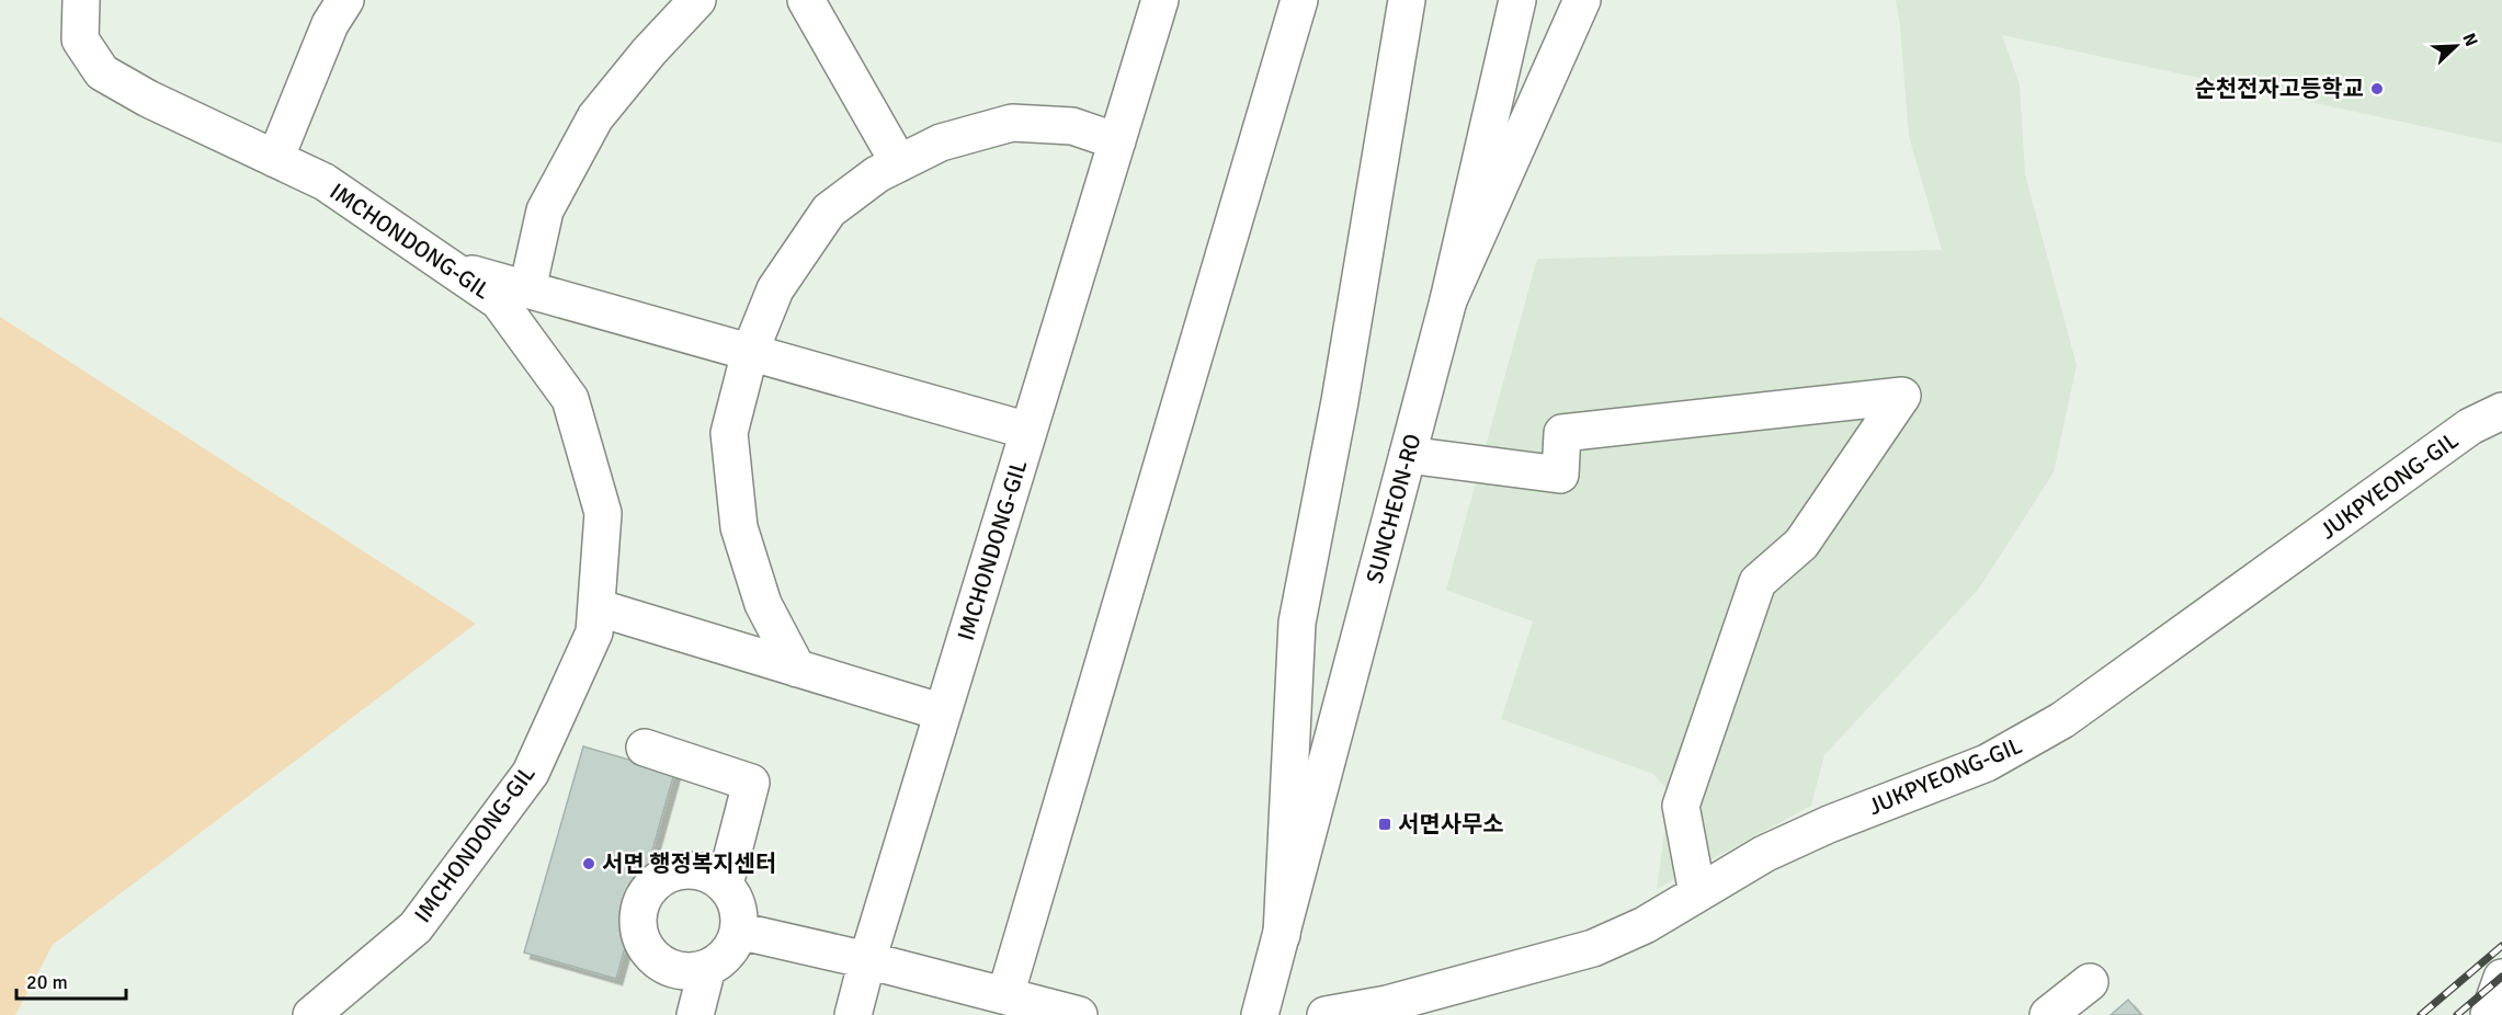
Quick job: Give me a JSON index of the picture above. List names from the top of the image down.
{
  "streets": {
    "main road": ["IMCHONDONG-GIL", "JUKPYEONG-GIL", "SUNCHEON-RO"]
  },
  "places": {
    "other": ["순천전자고등학교", "서면 행정복지센터"],
    "transit": ["서면사무소"]
  },
  "scale_bar": "20 m",
  "north": "top right"
}
